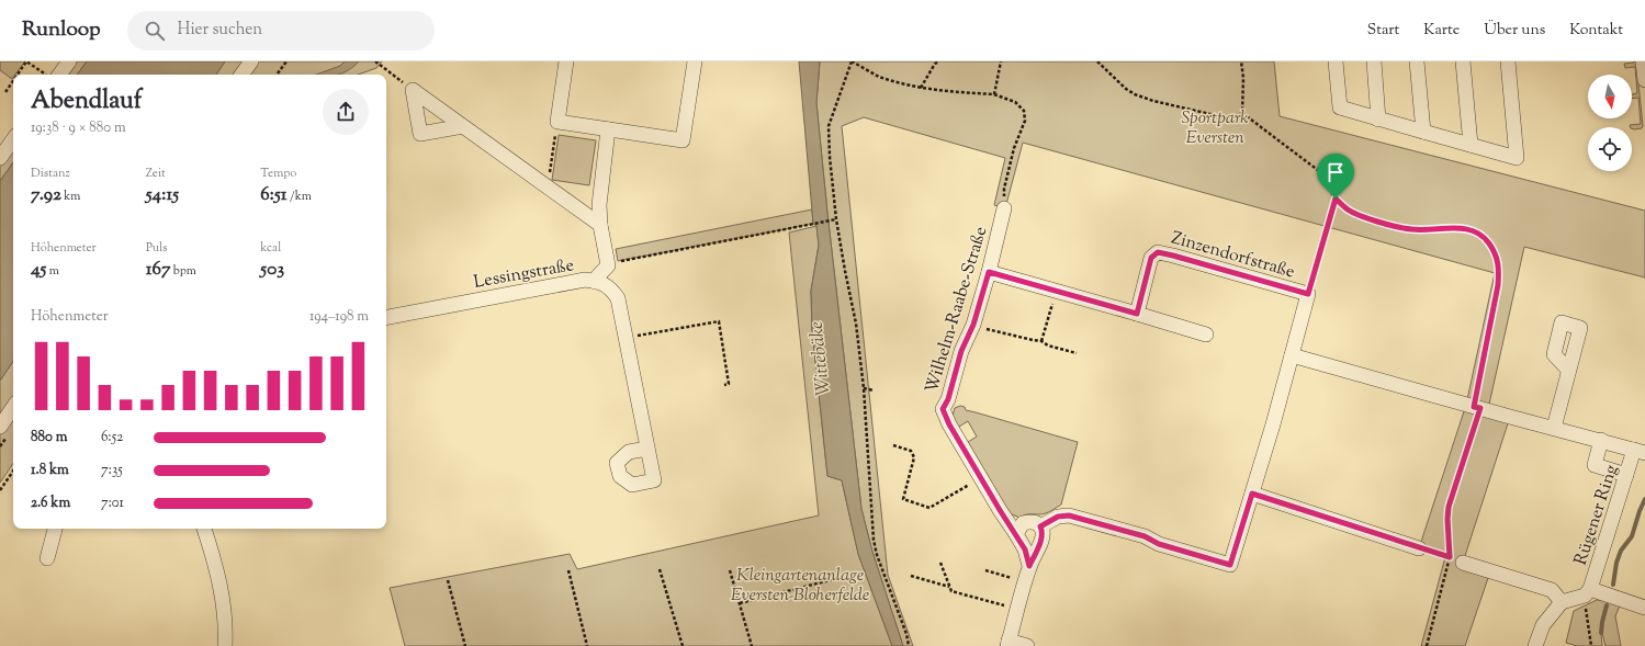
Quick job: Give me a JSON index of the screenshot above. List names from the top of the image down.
{
  "streets": {
    "street": [
      "Zinzendorfstraße",
      "Lessingstraße",
      "Wilhelm-Raabe-Straße",
      "Rügener Ring"
    ]
  },
  "water": ["Wittebäke"],
  "parks": ["Sportpark Eversten", "Kleingartenanlage Eversten-Bloherfelde"],
  "north": "bottom",
  "page": {
    "header": "Runloop",
    "search": "Hier suchen",
    "nav": [
      "Start",
      "Karte",
      "Über uns",
      "Kontakt"
    ],
    "heading": ["Abendlauf", "19:38 · 9 × 880 m"],
    "stats": [
      ["Distanz", "7.92 km"],
      ["Zeit", "54:15"],
      ["Tempo", "6:51 /km"],
      ["Höhenmeter", "45 m"],
      ["Puls", "167 bpm"],
      ["kcal", "503"]
    ],
    "chart": ["Höhenmeter", "194–198 m"],
    "list": [
      {
        "name": "880 m",
        "note": "6:52"
      },
      {
        "name": "1.8 km",
        "note": "7:35"
      },
      {
        "name": "2.6 km",
        "note": "7:01"
      }
    ]
  }
}
